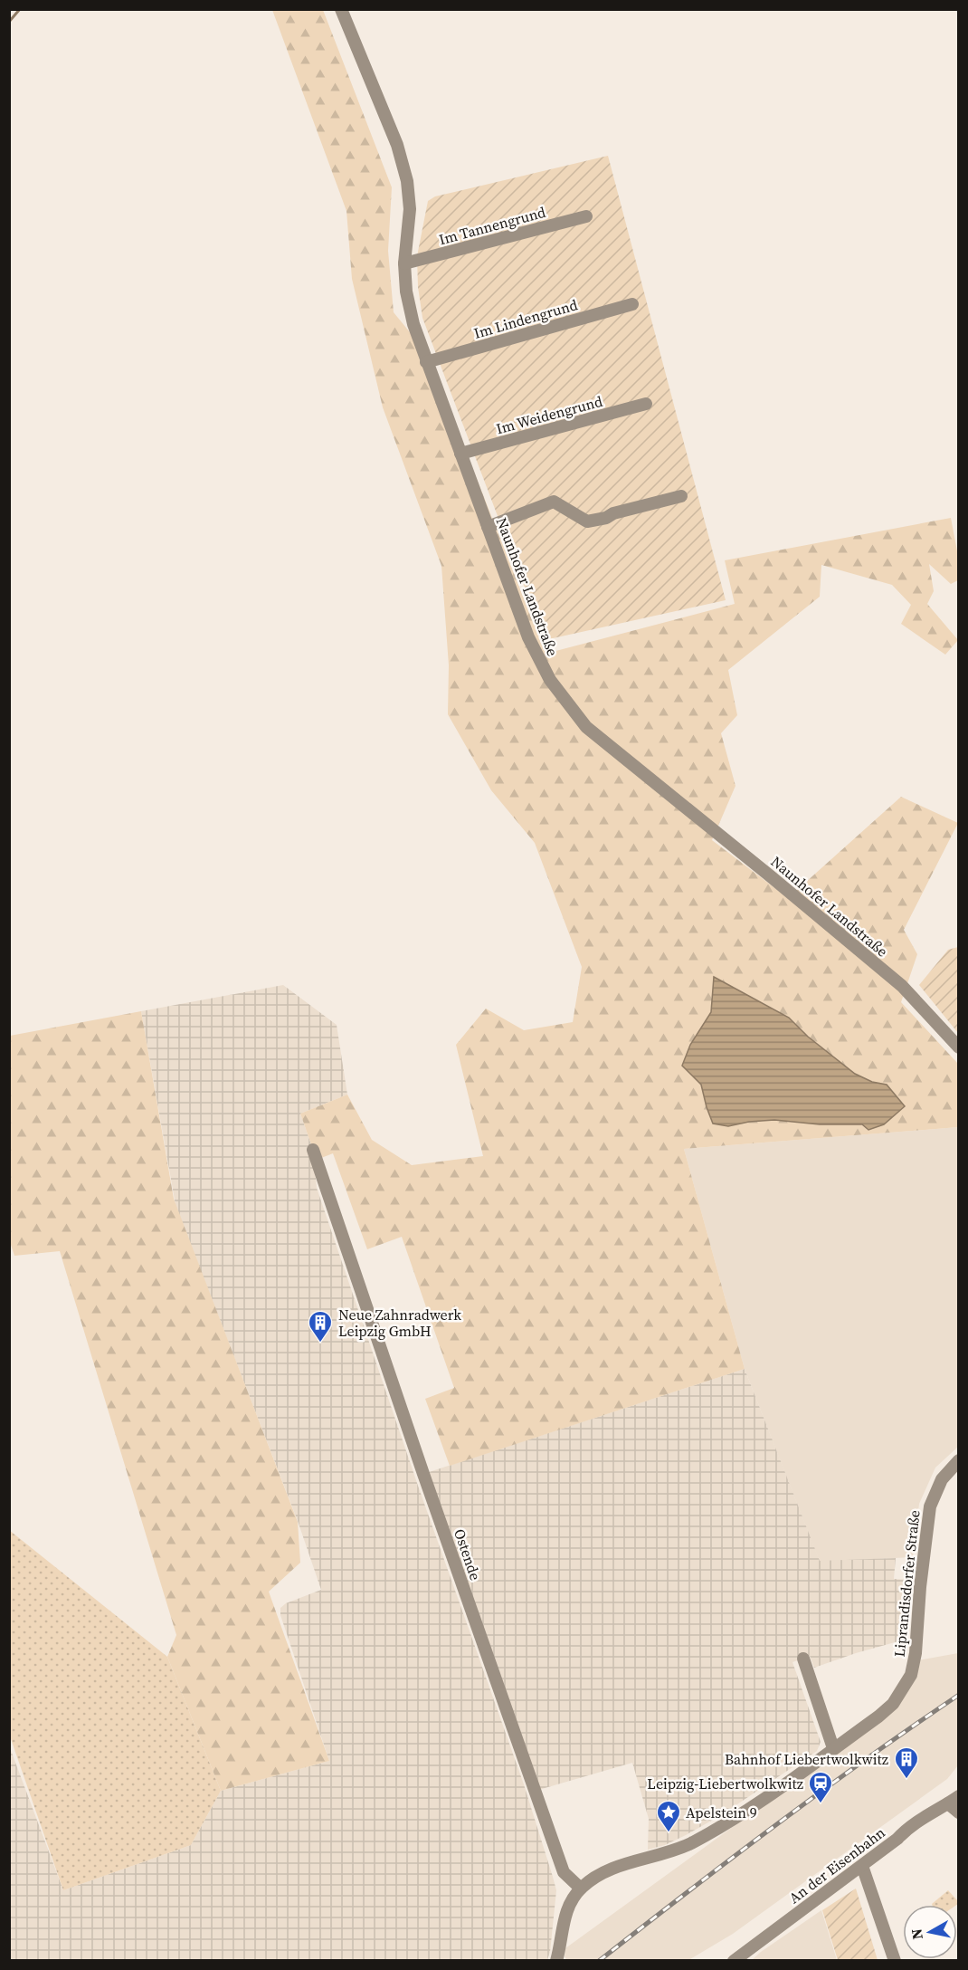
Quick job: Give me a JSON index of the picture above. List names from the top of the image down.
{
  "streets": {
    "street": [
      "Im Tannengrund",
      "Im Lindengrund",
      "Im Weidengrund",
      "Naunhofer Landstraße",
      "Ostende",
      "Liprandisdorfer Straße",
      "An der Eisenbahn"
    ]
  },
  "crossings": [
    ["Im Tannengrund", "Naunhofer Landstraße"],
    ["Im Lindengrund", "Naunhofer Landstraße"],
    ["Im Weidengrund", "Naunhofer Landstraße"],
    ["Ostende", "Liprandisdorfer Straße"]
  ],
  "places": {
    "building": ["Neue Zahnradwerk Leipzig GmbH", "Bahnhof Liebertwolkwitz"],
    "station": ["Leipzig-Liebertwolkwitz"],
    "place": ["Apelstein 9"]
  },
  "north": "left"
}
